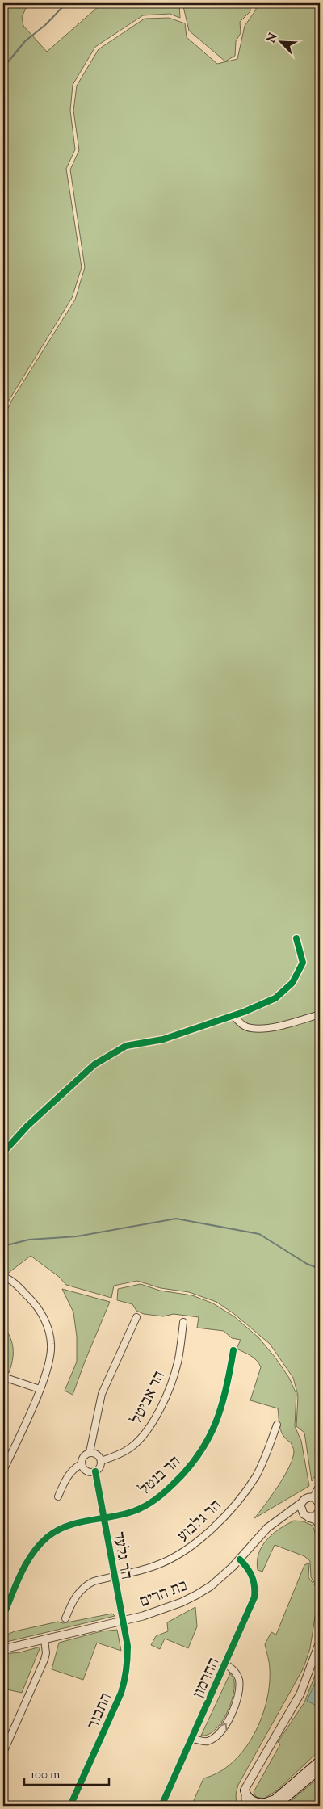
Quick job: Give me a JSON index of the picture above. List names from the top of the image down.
{
  "streets": {
    "street": [
      "הר אביטל",
      "הר בנטל",
      "הר גלבוע",
      "הר גלעד",
      "בת הרים",
      "החרמון",
      "התבור"
    ]
  },
  "crossings": [
    ["הר אביטל", "הר גלעד"],
    ["הר בנטל", "הר גלעד"],
    ["הר גלבוע", "הר גלעד"],
    ["הר גלעד", "בת הרים"],
    ["הר גלעד", "התבור"],
    ["בת הרים", "החרמון"],
    ["בת הרים", "התבור"]
  ],
  "scale_bar": "100 m",
  "north": "top left"
}
